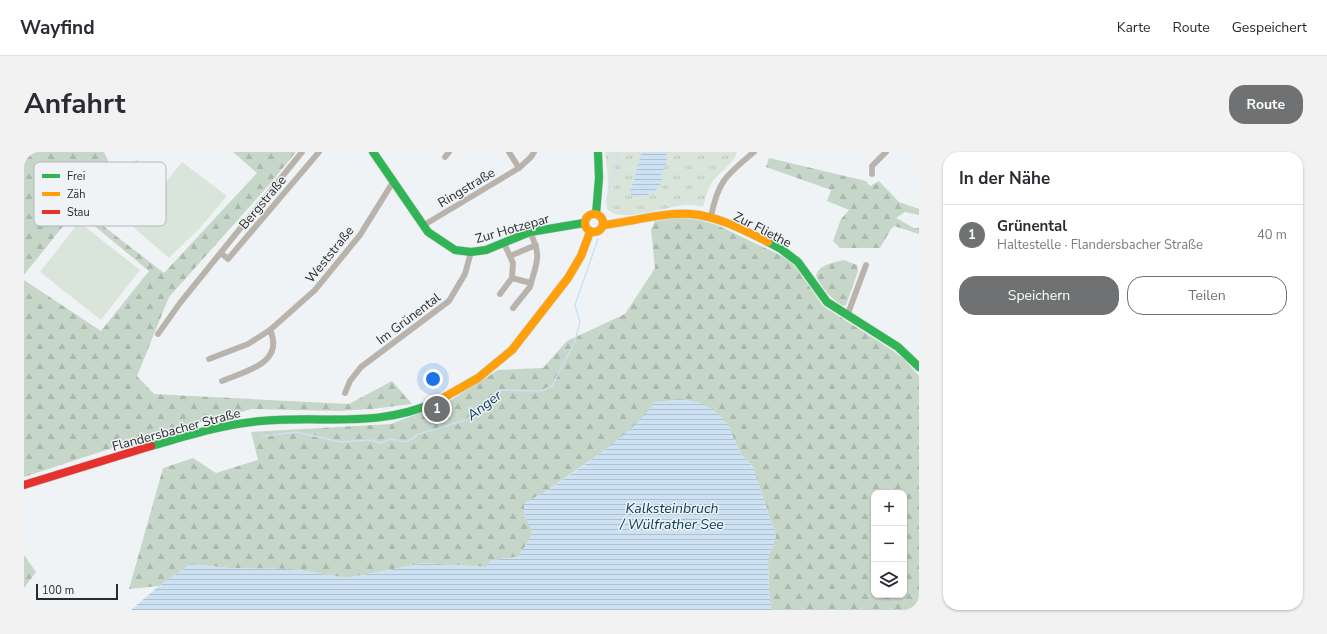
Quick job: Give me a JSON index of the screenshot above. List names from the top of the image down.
{
  "streets": {
    "street": [
      "Ringstraße",
      "Bergstraße",
      "Zur Hotzepar",
      "Zur Fliethe",
      "Weststraße",
      "Im Grünental",
      "Flandersbacher Straße"
    ]
  },
  "crossings": [
    ["Ringstraße", "Zur Hotzepar"],
    ["Zur Hotzepar", "Zur Fliethe"],
    ["Zur Hotzepar", "Weststraße"],
    ["Zur Hotzepar", "Im Grünental"],
    ["Zur Hotzepar", "Flandersbacher Straße"],
    ["Zur Fliethe", "Flandersbacher Straße"]
  ],
  "water": ["Anger", "Kalksteinbruch / Wülfrather See"],
  "legend": ["Frei", "Zäh", "Stau"],
  "scale_bar": "100 m",
  "page": {
    "header": "Wayfind",
    "nav": ["Karte", "Route", "Gespeichert"],
    "title": "Anfahrt",
    "buttons": [
      "Route",
      ["Speichern", "Teilen"]
    ],
    "heading": "In der Nähe",
    "list": [
      {
        "mark": "1",
        "name": "Grünental",
        "note": "Haltestelle · Flandersbacher Straße",
        "value": "40 m"
      }
    ],
    "pins": "1",
    "map_buttons": ["+", "−"],
    "scale": "100 m"
  }
}
